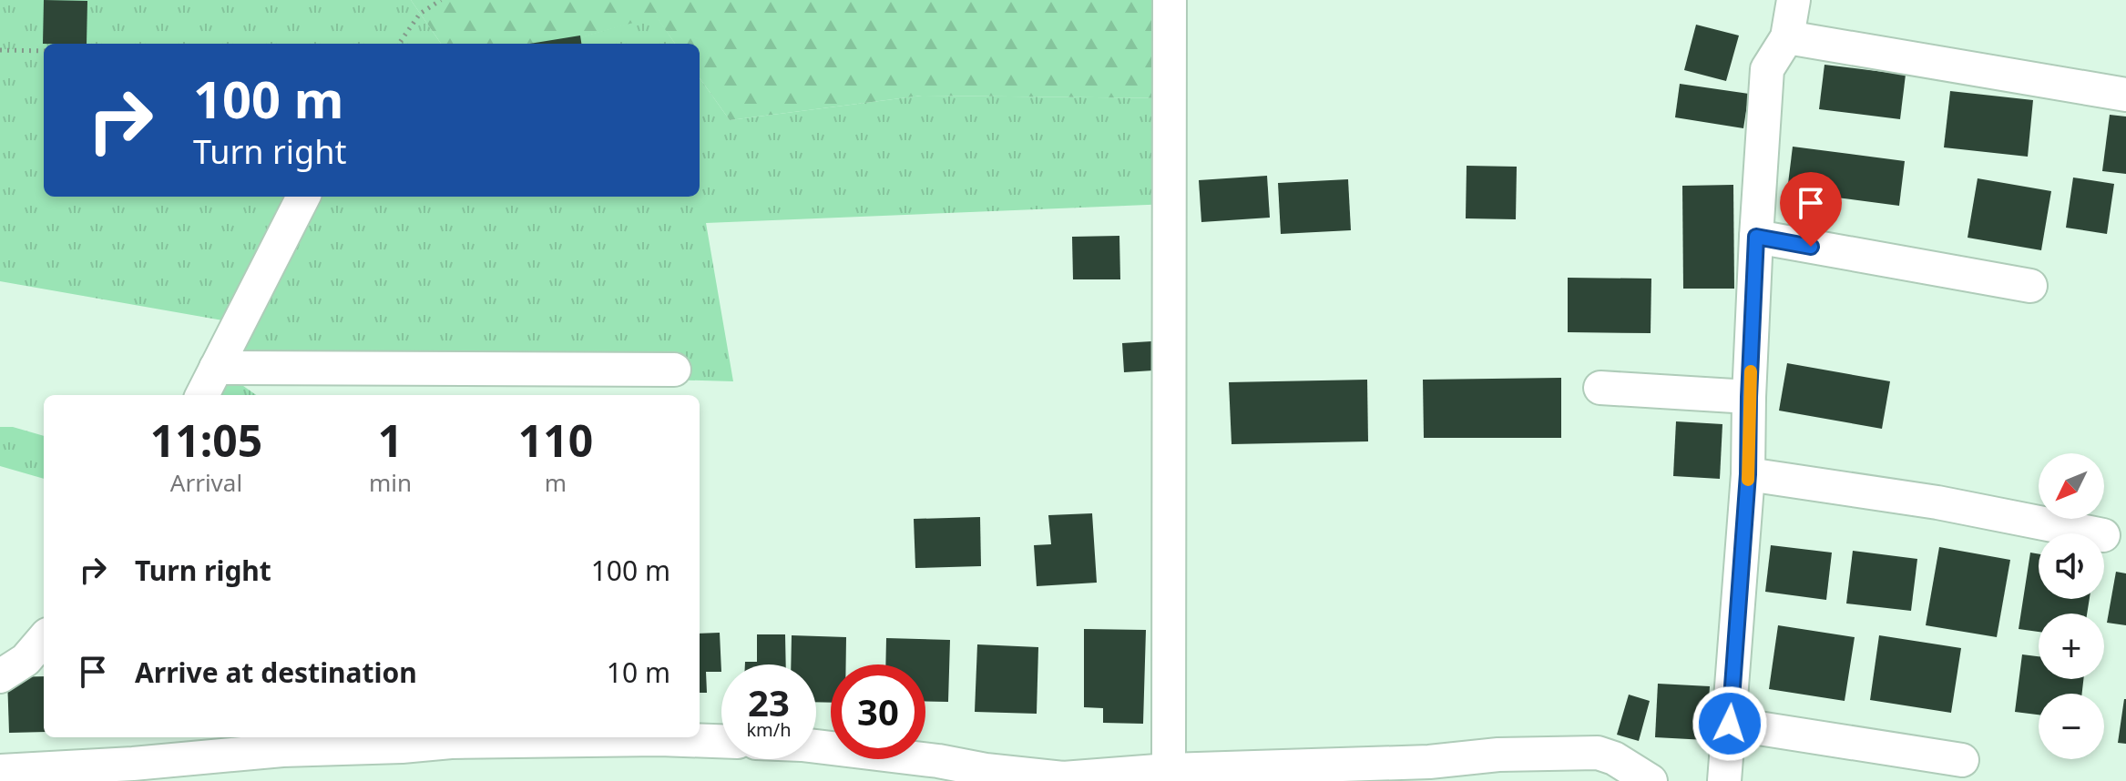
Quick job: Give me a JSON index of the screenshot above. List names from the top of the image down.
{
  "north": "bottom left",
  "page": {
    "turn": ["100 m", "Turn right"],
    "eta": [
      "11:05",
      "Arrival",
      "1",
      "min",
      "110",
      "m"
    ],
    "map_buttons": ["+", "−"],
    "list": [
      {
        "name": "Turn right",
        "value": "100 m"
      },
      {
        "name": "Arrive at destination",
        "value": "10 m"
      }
    ],
    "speed": "23 km/h",
    "limit": "30"
  }
}
